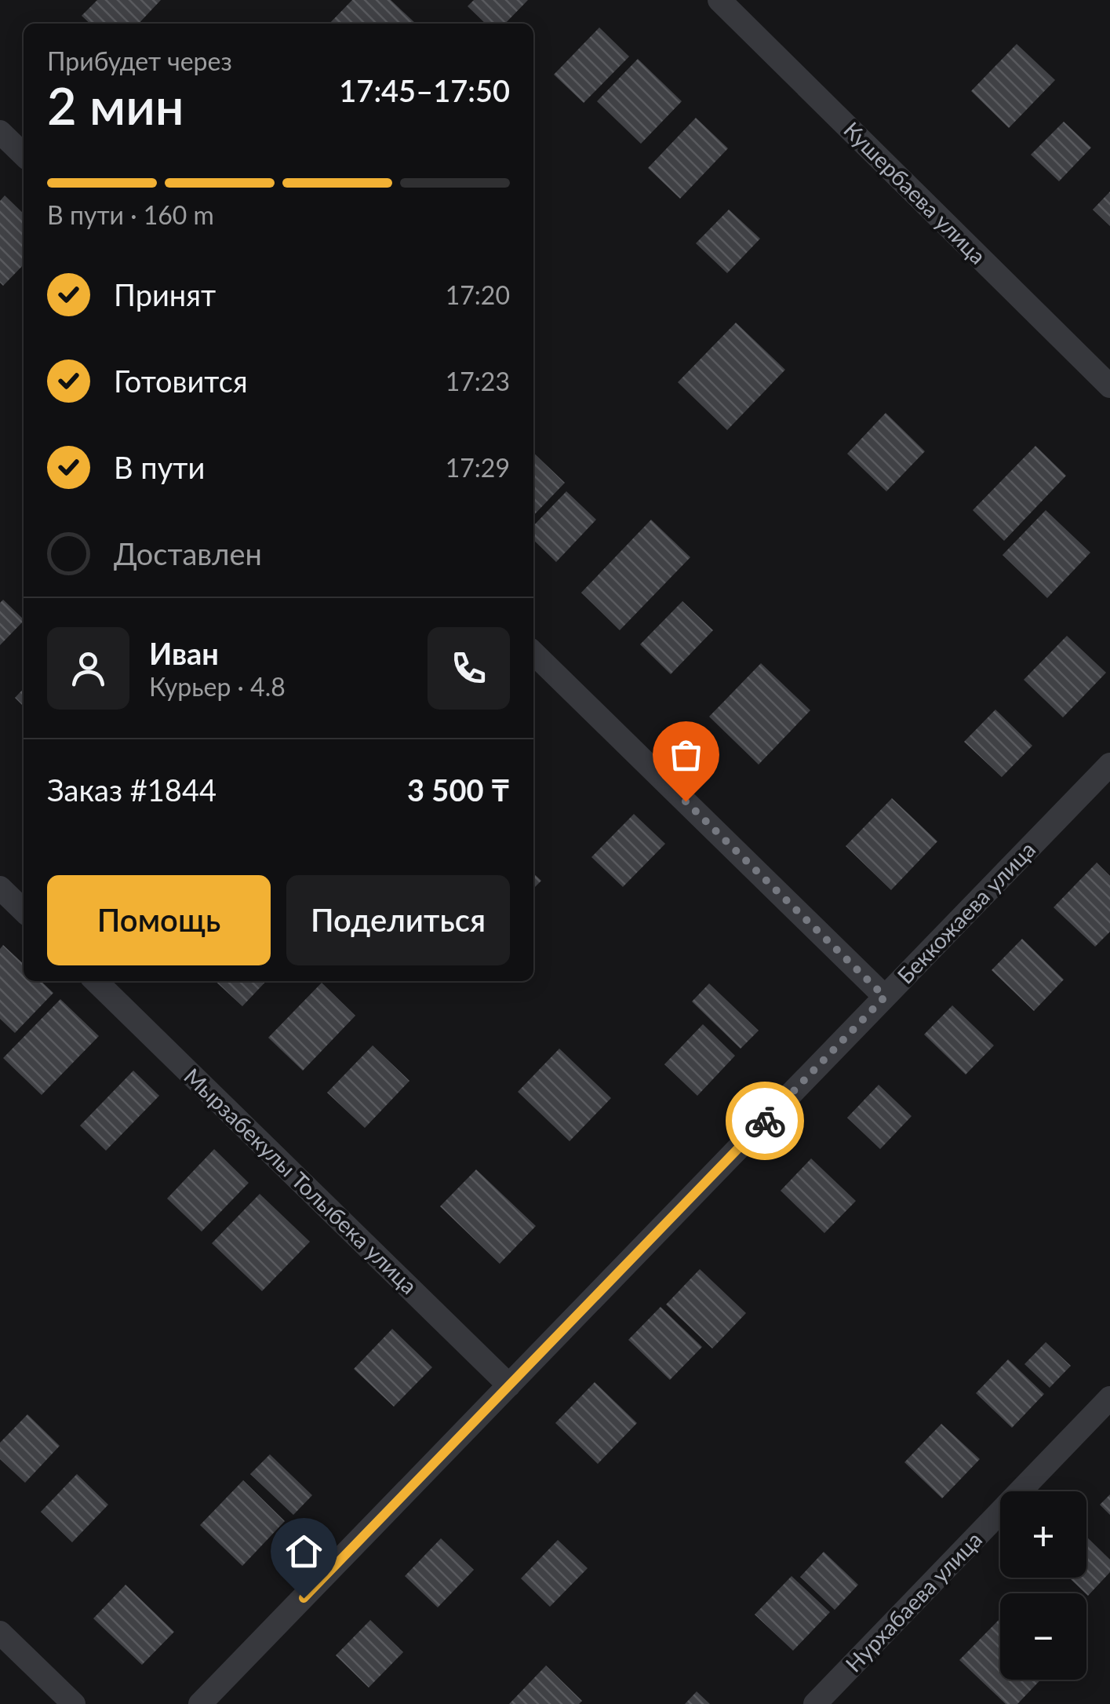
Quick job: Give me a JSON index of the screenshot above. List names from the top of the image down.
{
  "streets": {
    "street": [
      "Кушербаева улица",
      "Беккожаева улица",
      "Мырзабекулы Толыбека улица",
      "Нурхабаева улица"
    ]
  },
  "crossings": [
    ["Беккожаева улица", "Мырзабекулы Толыбека улица"]
  ],
  "page": {
    "heading": ["2 мин", "Прибудет через", "17:45–17:50"],
    "panel": [
      "Иван",
      "Курьер · 4.8",
      "Заказ #1844",
      "3 500 ₸"
    ],
    "bar": "В пути · 160 m",
    "list": [
      ["Принят", "17:20"],
      ["Готовится", "17:23"],
      ["В пути", "17:29"],
      "Доставлен"
    ],
    "buttons": ["Помощь", "Поделиться"],
    "map_buttons": ["+", "−"]
  }
}
